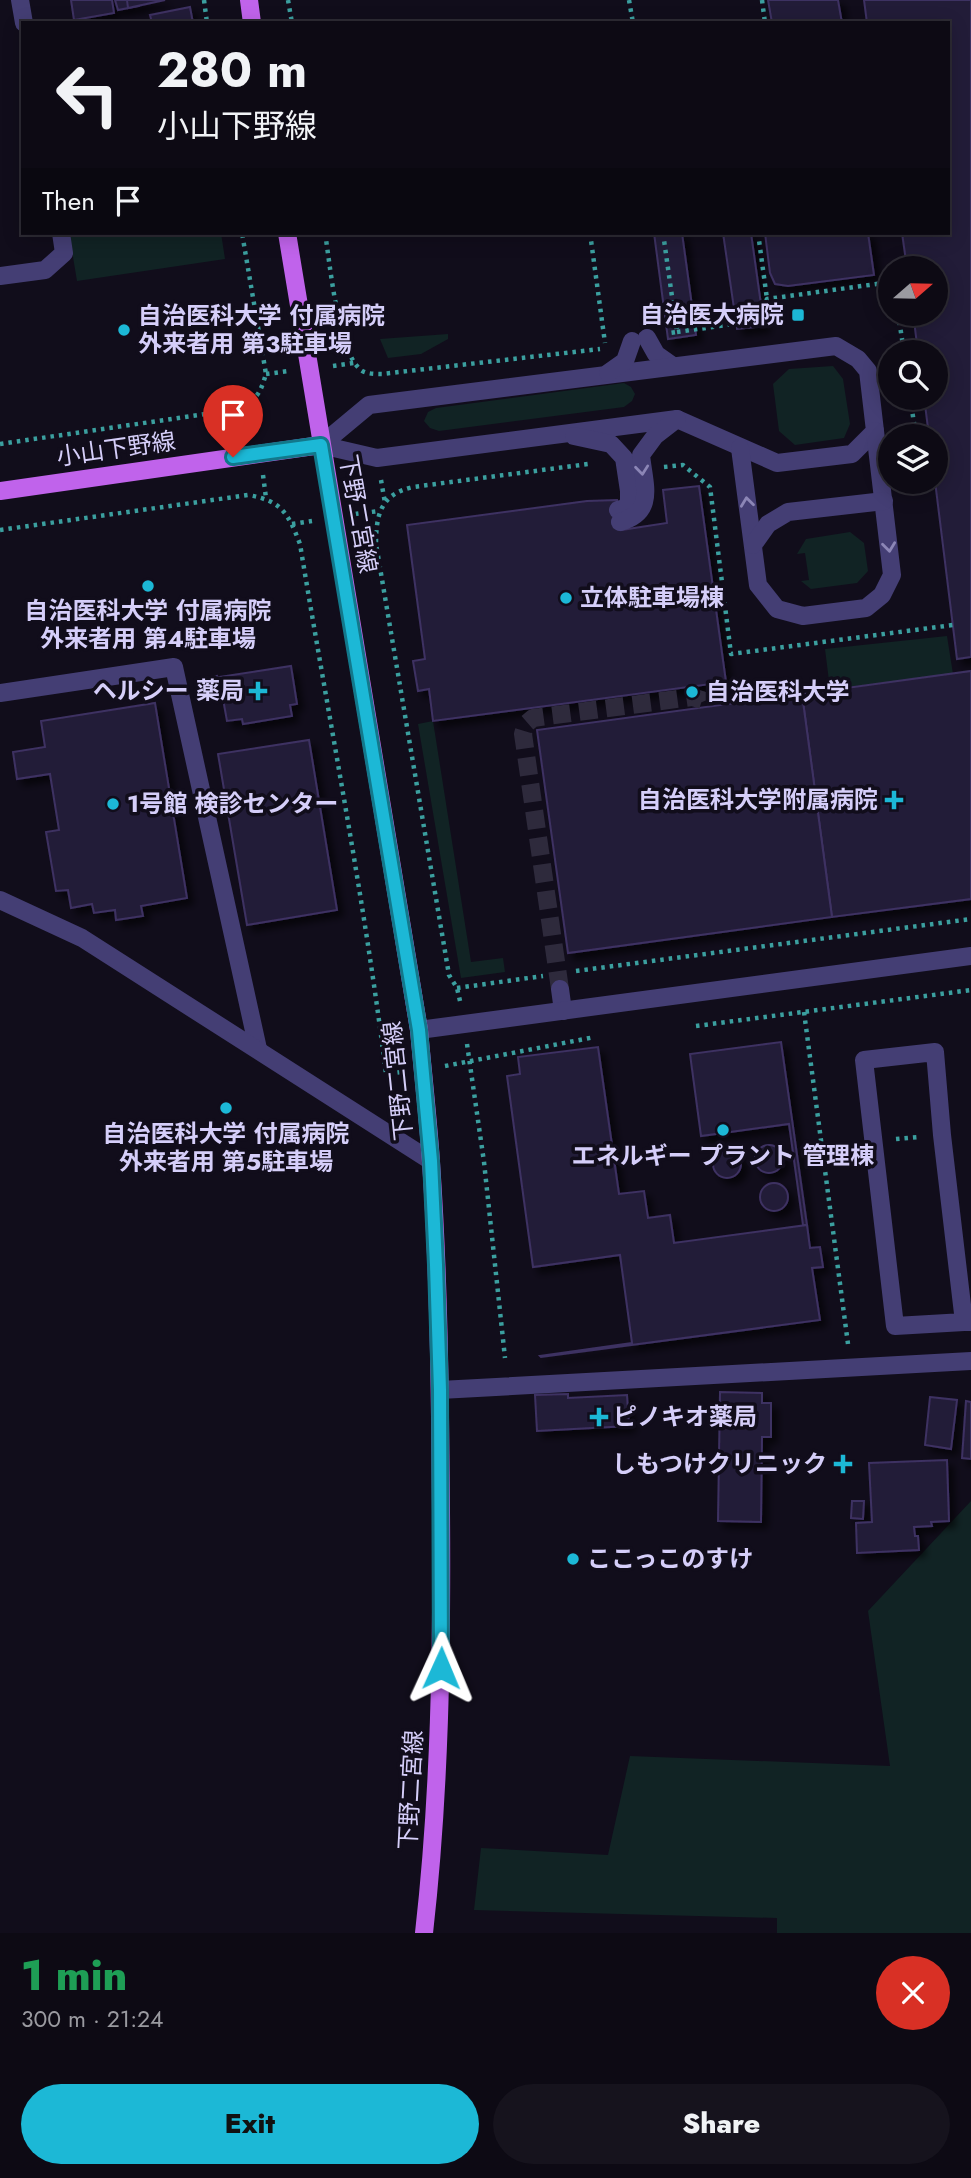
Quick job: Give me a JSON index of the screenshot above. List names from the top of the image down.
{
  "streets": {
    "main road": ["小山下野線", "下野二宮線"]
  },
  "crossings": [
    ["小山下野線", "下野二宮線"]
  ],
  "places": {
    "transit": ["自治医大病院"],
    "other": [
      "自治医科大学 付属病院 外来者用 第3駐車場",
      "自治医科大学 付属病院 外来者用 第4駐車場",
      "立体駐車場棟",
      "自治医科大学",
      "1号館 検診センター",
      "自治医科大学 付属病院 外来者用 第5駐車場",
      "エネルギー プラント 管理棟",
      "ここっこのすけ"
    ],
    "health": [
      "ヘルシー 薬局",
      "自治医科大学附属病院",
      "ピノキオ薬局",
      "しもつけクリニック"
    ]
  },
  "north": "right",
  "page": {
    "turn": ["280 m", "小山下野線"],
    "then": "Then",
    "heading": ["1 min", "300 m · 21:24"],
    "buttons": ["Exit", "Share"]
  }
}
